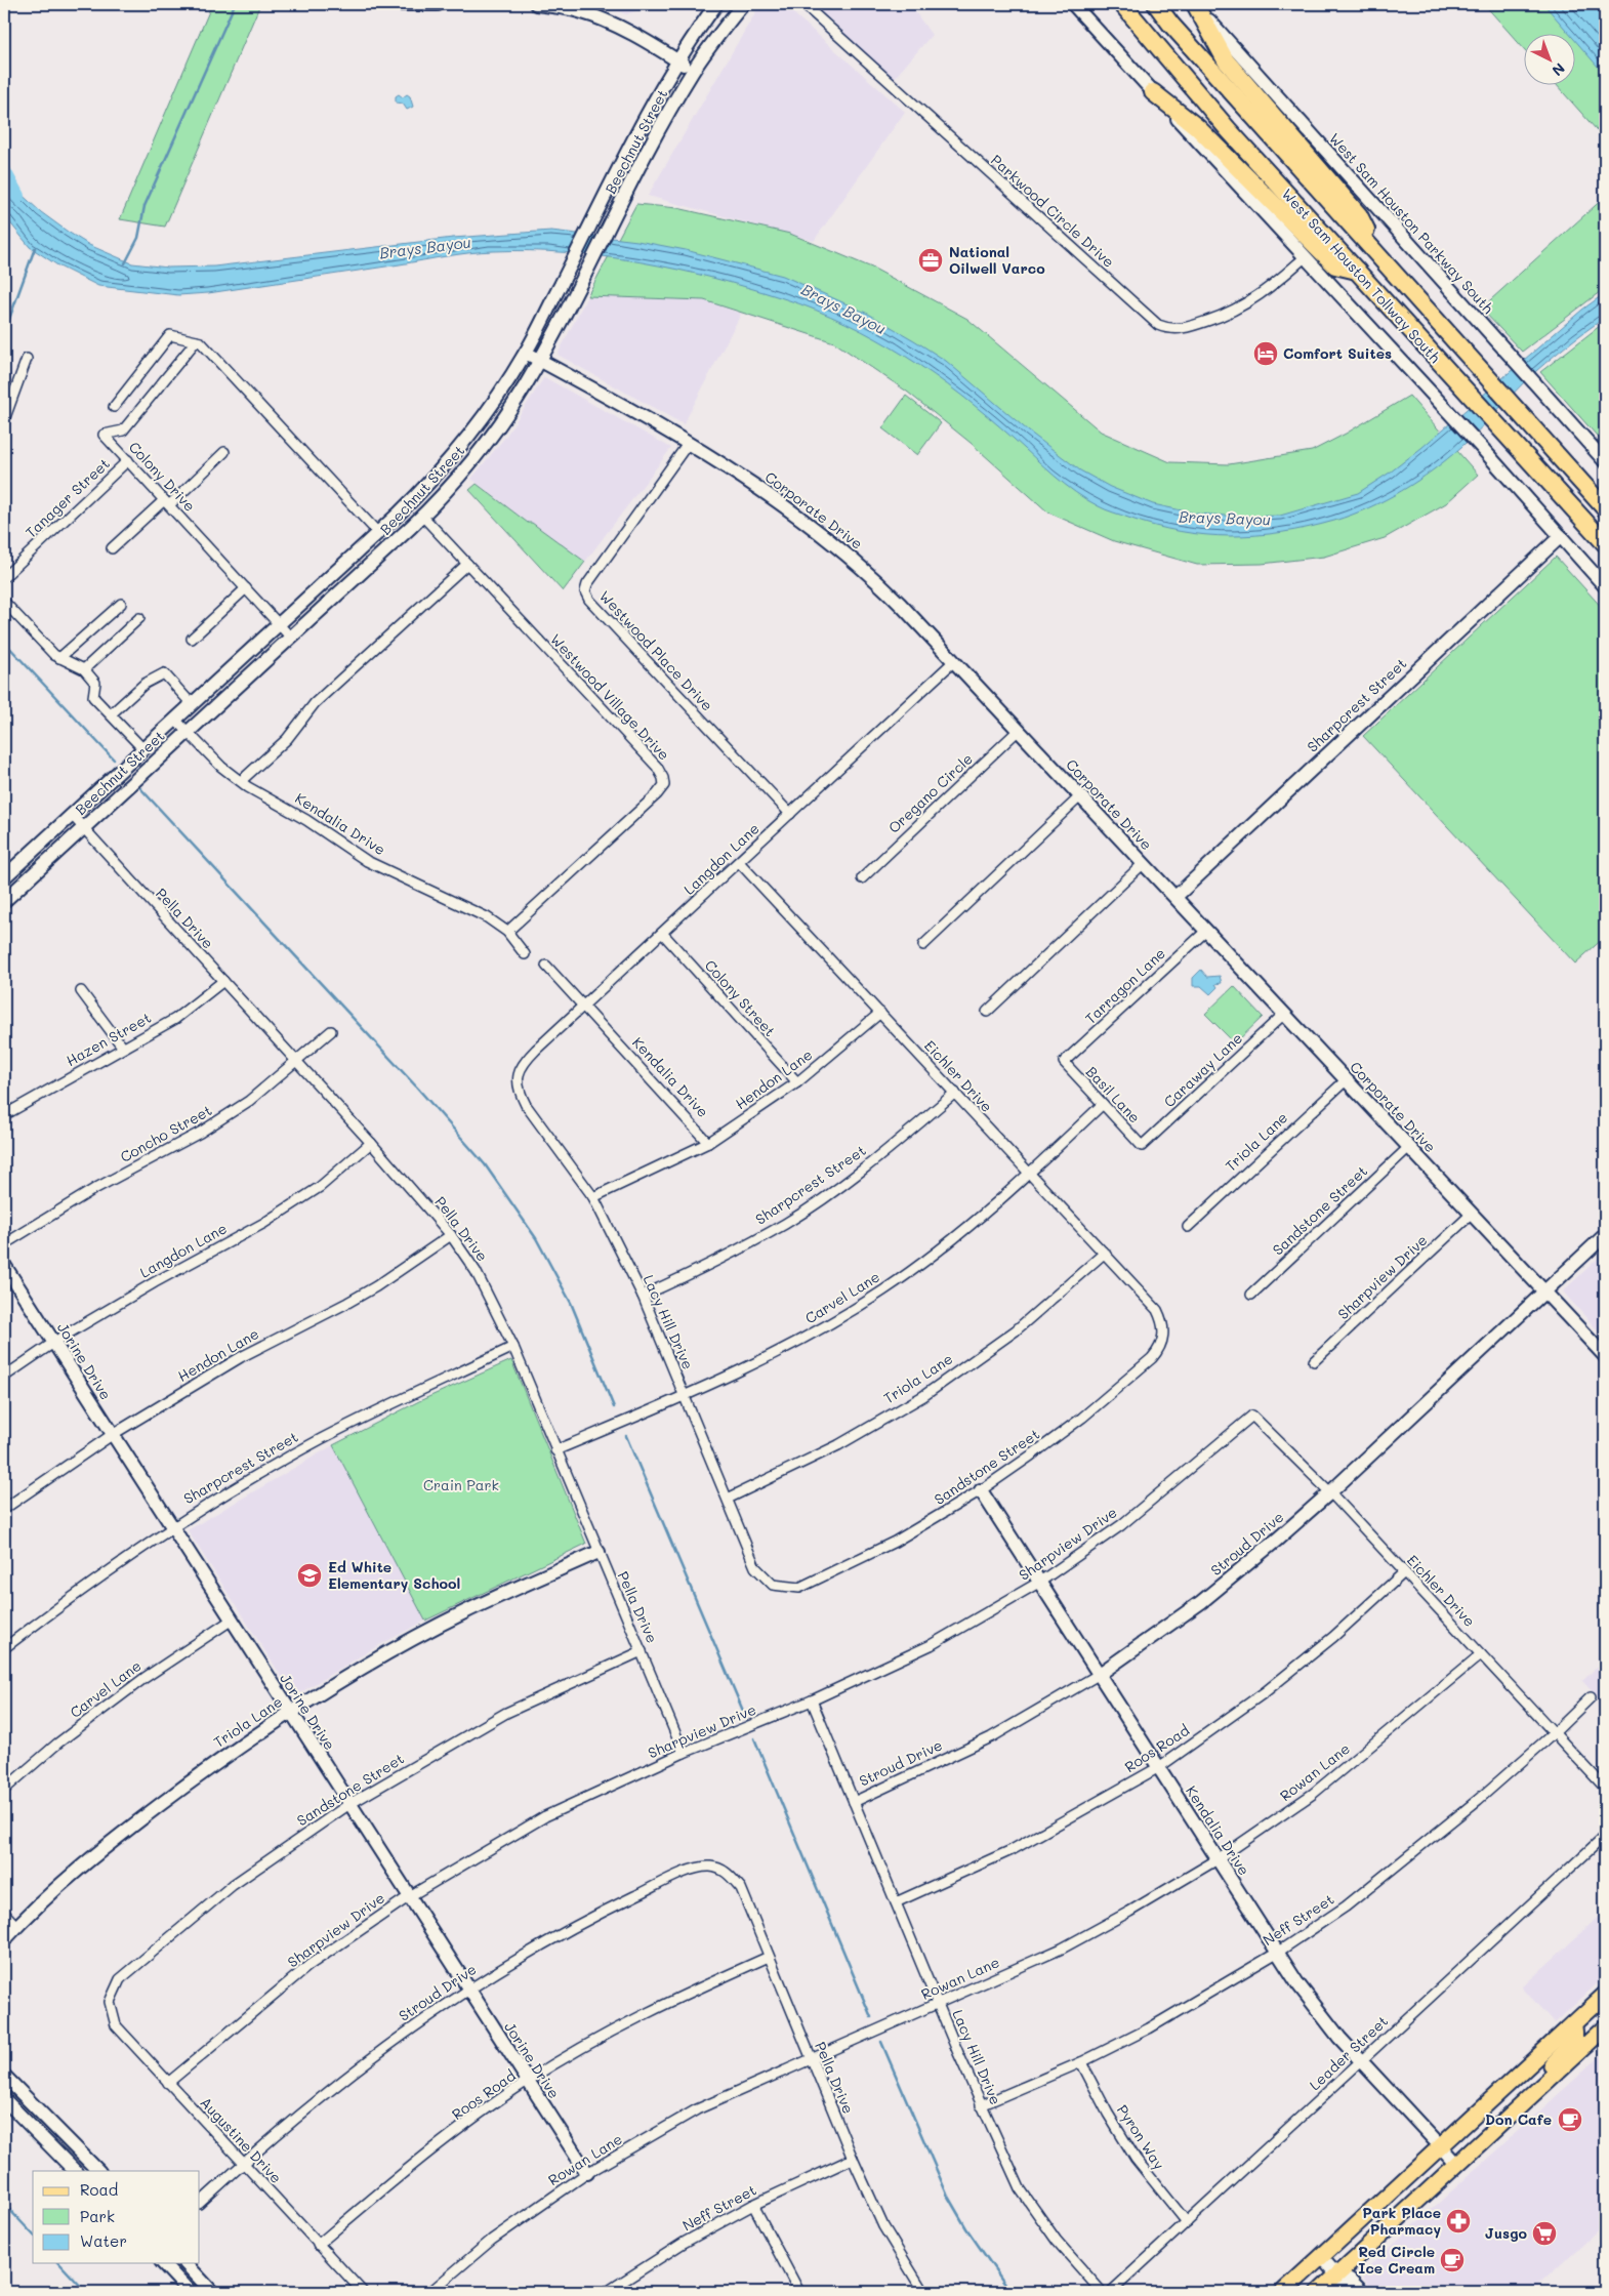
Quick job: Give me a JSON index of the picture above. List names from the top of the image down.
{
  "streets": {
    "highway": ["West Sam Houston Tollway South"],
    "street": [
      "Beechnut Street",
      "Parkwood Circle Drive",
      "West Sam Houston Parkway South",
      "Colony Drive",
      "Tanager Street",
      "Corporate Drive",
      "Westwood Place Drive",
      "Westwood Village Drive",
      "Sharpcrest Street",
      "Oregano Circle",
      "Kendalia Drive",
      "Langdon Lane",
      "Pella Drive",
      "Tarragon Lane",
      "Colony Street",
      "Hazen Street",
      "Caraway Lane",
      "Eichler Drive",
      "Hendon Lane",
      "Basil Lane",
      "Concho Street",
      "Triola Lane",
      "Sandstone Street",
      "Sharpview Drive",
      "Carvel Lane",
      "Lacy Hill Drive",
      "Jorine Drive",
      "Stroud Drive",
      "Roos Road",
      "Rowan Lane",
      "Neff Street",
      "Leader Street",
      "Pyron Way",
      "Augustine Drive"
    ]
  },
  "crossings": [
    ["Beechnut Street", "Colony Drive"],
    ["Beechnut Street", "Corporate Drive"],
    ["Beechnut Street", "Westwood Village Drive"],
    ["Beechnut Street", "Kendalia Drive"],
    ["Beechnut Street", "Pella Drive"],
    ["Colony Drive", "Tanager Street"],
    ["Corporate Drive", "Westwood Place Drive"],
    ["Corporate Drive", "Sharpcrest Street"],
    ["Corporate Drive", "Oregano Circle"],
    ["Corporate Drive", "Langdon Lane"],
    ["Corporate Drive", "Tarragon Lane"],
    ["Corporate Drive", "Caraway Lane"],
    ["Corporate Drive", "Triola Lane"],
    ["Corporate Drive", "Sandstone Street"],
    ["Corporate Drive", "Sharpview Drive"],
    ["Corporate Drive", "Stroud Drive"],
    ["Westwood Place Drive", "Langdon Lane"],
    ["Westwood Village Drive", "Kendalia Drive"],
    ["Sharpcrest Street", "Pella Drive"],
    ["Sharpcrest Street", "Eichler Drive"],
    ["Sharpcrest Street", "Lacy Hill Drive"],
    ["Sharpcrest Street", "Jorine Drive"],
    ["Kendalia Drive", "Langdon Lane"],
    ["Kendalia Drive", "Hendon Lane"],
    ["Kendalia Drive", "Sandstone Street"],
    ["Kendalia Drive", "Sharpview Drive"],
    ["Kendalia Drive", "Stroud Drive"],
    ["Kendalia Drive", "Roos Road"],
    ["Kendalia Drive", "Rowan Lane"],
    ["Kendalia Drive", "Neff Street"],
    ["Kendalia Drive", "Leader Street"],
    ["Langdon Lane", "Pella Drive"],
    ["Langdon Lane", "Colony Street"],
    ["Langdon Lane", "Eichler Drive"],
    ["Langdon Lane", "Lacy Hill Drive"],
    ["Langdon Lane", "Jorine Drive"],
    ["Pella Drive", "Hazen Street"],
    ["Pella Drive", "Hendon Lane"],
    ["Pella Drive", "Concho Street"],
    ["Pella Drive", "Triola Lane"],
    ["Pella Drive", "Sandstone Street"],
    ["Pella Drive", "Sharpview Drive"],
    ["Pella Drive", "Carvel Lane"],
    ["Pella Drive", "Stroud Drive"],
    ["Pella Drive", "Roos Road"],
    ["Pella Drive", "Rowan Lane"],
    ["Pella Drive", "Neff Street"],
    ["Tarragon Lane", "Basil Lane"],
    ["Colony Street", "Hendon Lane"],
    ["Caraway Lane", "Basil Lane"],
    ["Eichler Drive", "Hendon Lane"],
    ["Eichler Drive", "Triola Lane"],
    ["Eichler Drive", "Sandstone Street"],
    ["Eichler Drive", "Sharpview Drive"],
    ["Eichler Drive", "Carvel Lane"],
    ["Eichler Drive", "Stroud Drive"],
    ["Eichler Drive", "Roos Road"],
    ["Eichler Drive", "Rowan Lane"],
    ["Eichler Drive", "Neff Street"],
    ["Hendon Lane", "Lacy Hill Drive"],
    ["Hendon Lane", "Jorine Drive"],
    ["Basil Lane", "Carvel Lane"],
    ["Triola Lane", "Lacy Hill Drive"],
    ["Triola Lane", "Jorine Drive"],
    ["Sandstone Street", "Lacy Hill Drive"],
    ["Sandstone Street", "Jorine Drive"],
    ["Sandstone Street", "Augustine Drive"],
    ["Sharpview Drive", "Lacy Hill Drive"],
    ["Sharpview Drive", "Jorine Drive"],
    ["Sharpview Drive", "Augustine Drive"],
    ["Carvel Lane", "Lacy Hill Drive"],
    ["Carvel Lane", "Jorine Drive"],
    ["Lacy Hill Drive", "Stroud Drive"],
    ["Lacy Hill Drive", "Roos Road"],
    ["Lacy Hill Drive", "Rowan Lane"],
    ["Lacy Hill Drive", "Neff Street"],
    ["Jorine Drive", "Stroud Drive"],
    ["Jorine Drive", "Roos Road"],
    ["Jorine Drive", "Rowan Lane"],
    ["Stroud Drive", "Augustine Drive"],
    ["Roos Road", "Augustine Drive"],
    ["Neff Street", "Pyron Way"],
    ["Leader Street", "Pyron Way"]
  ],
  "water": ["Brays Bayou"],
  "parks": ["Crain Park"],
  "places": {
    "office": ["National Oilwell Varco"],
    "hotel": ["Comfort Suites"],
    "school or university": ["Ed White Elementary School"],
    "cafe": ["Don Cafe", "Red Circle Ice Cream"],
    "pharmacy": ["Park Place Pharmacy"],
    "supermarket": ["Jusgo"]
  },
  "legend": ["Road", "Park", "Water"],
  "north": "bottom right"
}
